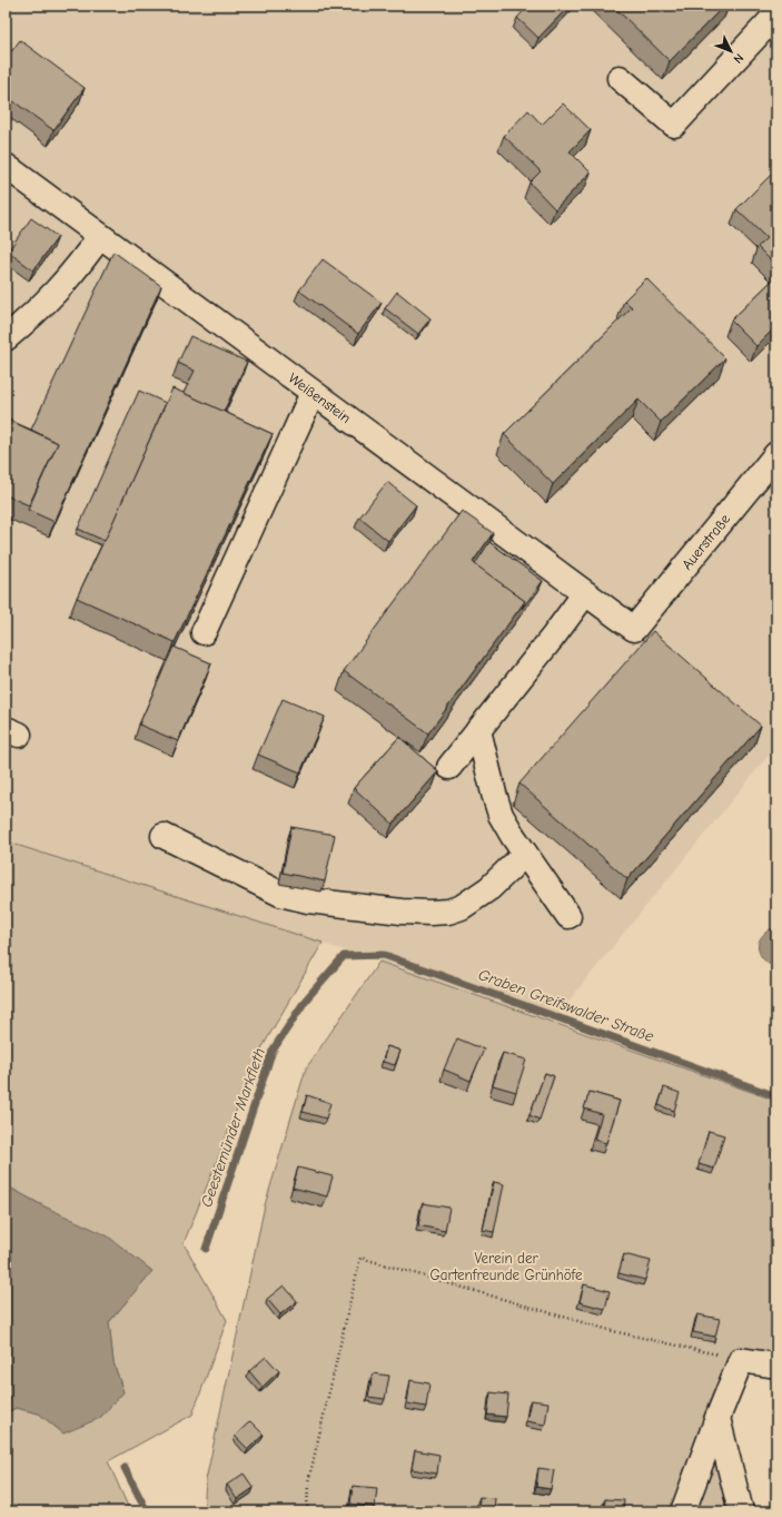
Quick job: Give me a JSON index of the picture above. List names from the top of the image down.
{
  "streets": {
    "street": ["Weißenstein", "Auerstraße"]
  },
  "crossings": [
    ["Weißenstein", "Auerstraße"]
  ],
  "water": ["Graben Greifswalder Straße", "Geestemünder Markfleth"],
  "parks": ["Verein der Gartenfreunde Grünhöfe"],
  "north": "bottom right"
}
